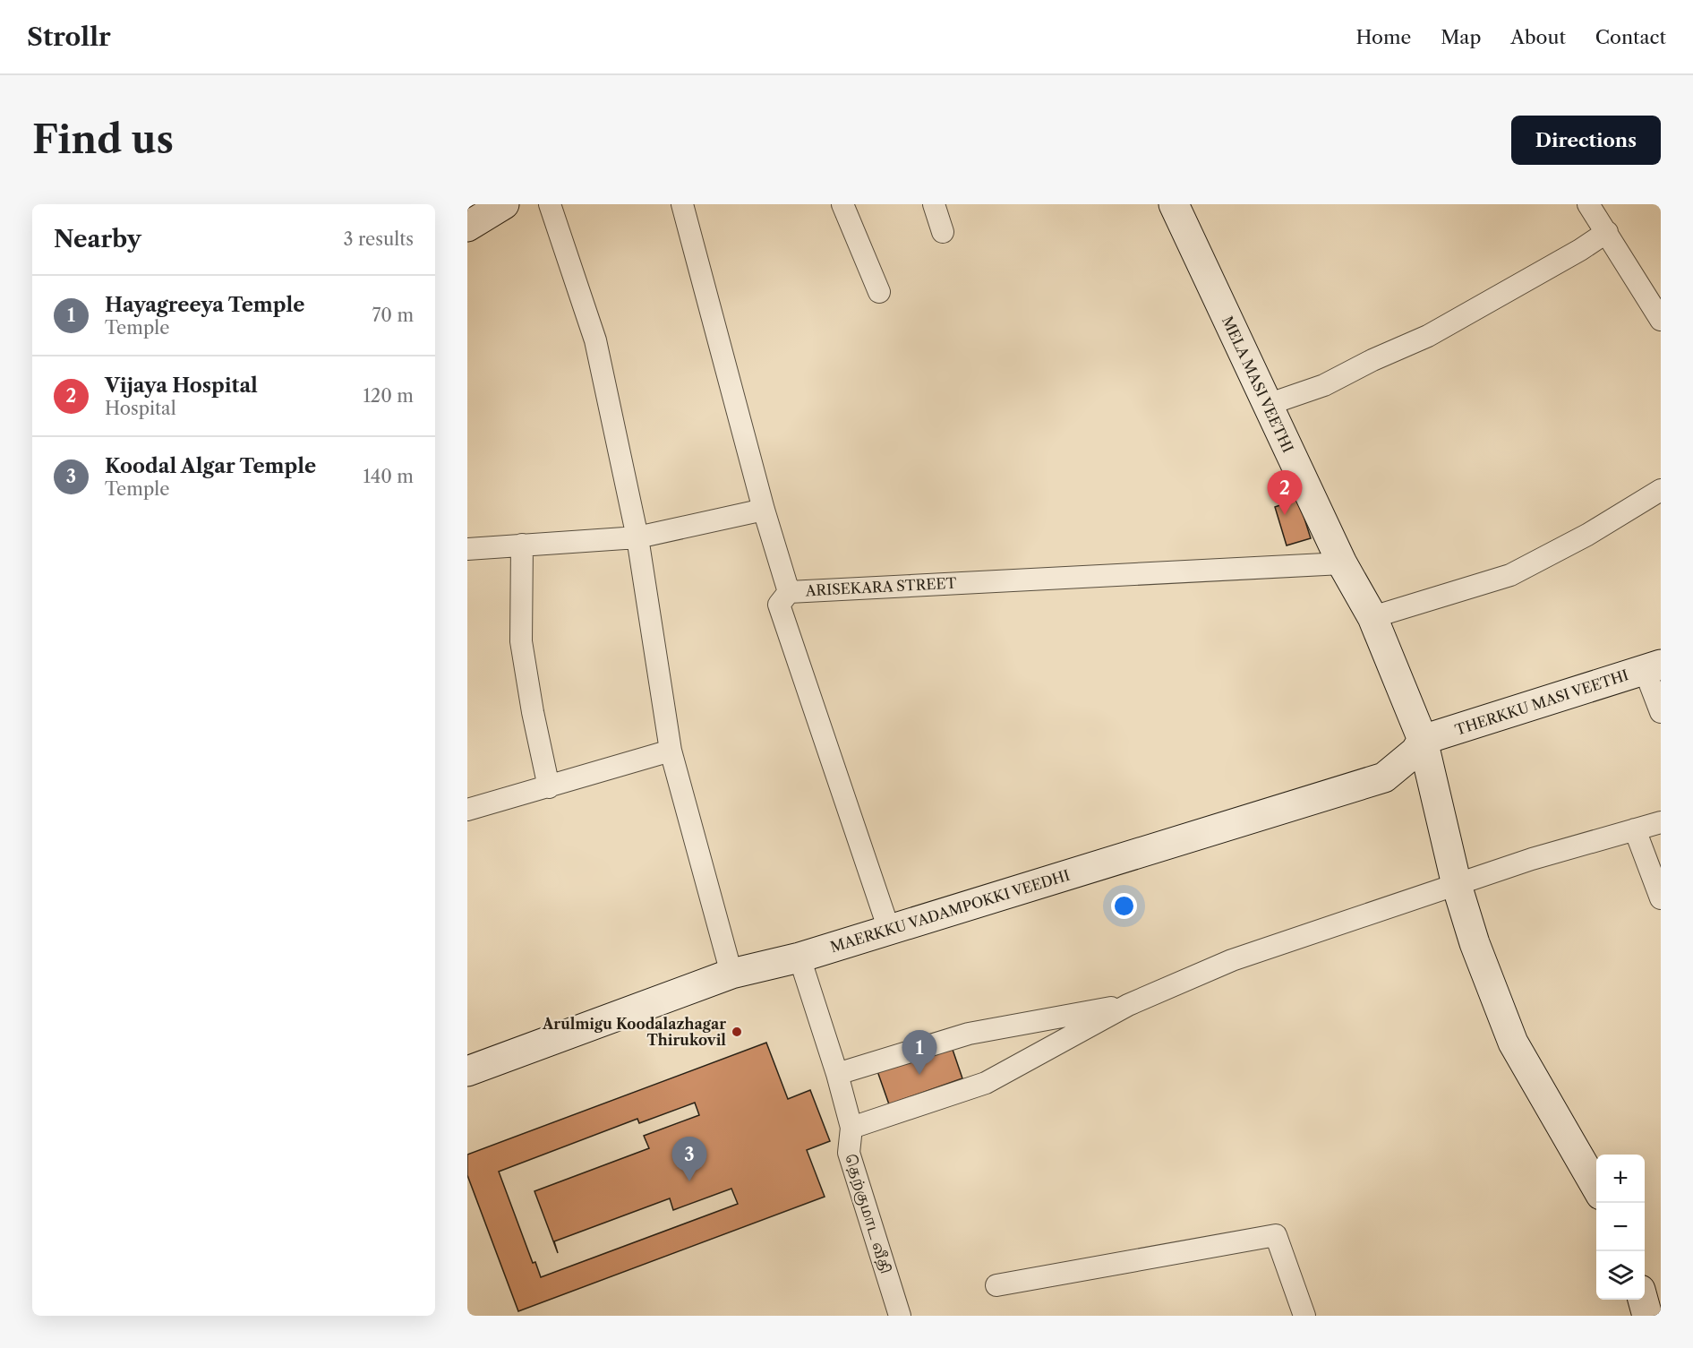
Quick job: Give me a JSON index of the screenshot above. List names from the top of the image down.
{
  "streets": {
    "street": [
      "MELA MASI VEETHI",
      "ARISEKARA STREET",
      "THERKKU MASI VEETHI",
      "MAERKKU VADAMPOKKI VEEDHI",
      "தெற்குமாட வீதி"
    ]
  },
  "crossings": [
    ["MELA MASI VEETHI", "ARISEKARA STREET"],
    ["MELA MASI VEETHI", "THERKKU MASI VEETHI"],
    ["MELA MASI VEETHI", "MAERKKU VADAMPOKKI VEEDHI"],
    ["THERKKU MASI VEETHI", "MAERKKU VADAMPOKKI VEEDHI"],
    ["MAERKKU VADAMPOKKI VEEDHI", "தெற்குமாட வீதி"]
  ],
  "places": ["Arulmigu Koodalazhagar Thirukovil"],
  "page": {
    "header": "Strollr",
    "nav": [
      "Home",
      "Map",
      "About",
      "Contact"
    ],
    "buttons": "Directions",
    "title": "Find us",
    "heading": ["Nearby", "3 results"],
    "list": [
      {
        "mark": "1",
        "name": "Hayagreeya Temple",
        "note": "Temple",
        "value": "70 m"
      },
      {
        "mark": "2",
        "name": "Vijaya Hospital",
        "note": "Hospital",
        "value": "120 m"
      },
      {
        "mark": "3",
        "name": "Koodal Algar Temple",
        "note": "Temple",
        "value": "140 m"
      }
    ],
    "pins": ["2", "1", "3"],
    "map_buttons": ["+", "−"]
  }
}
